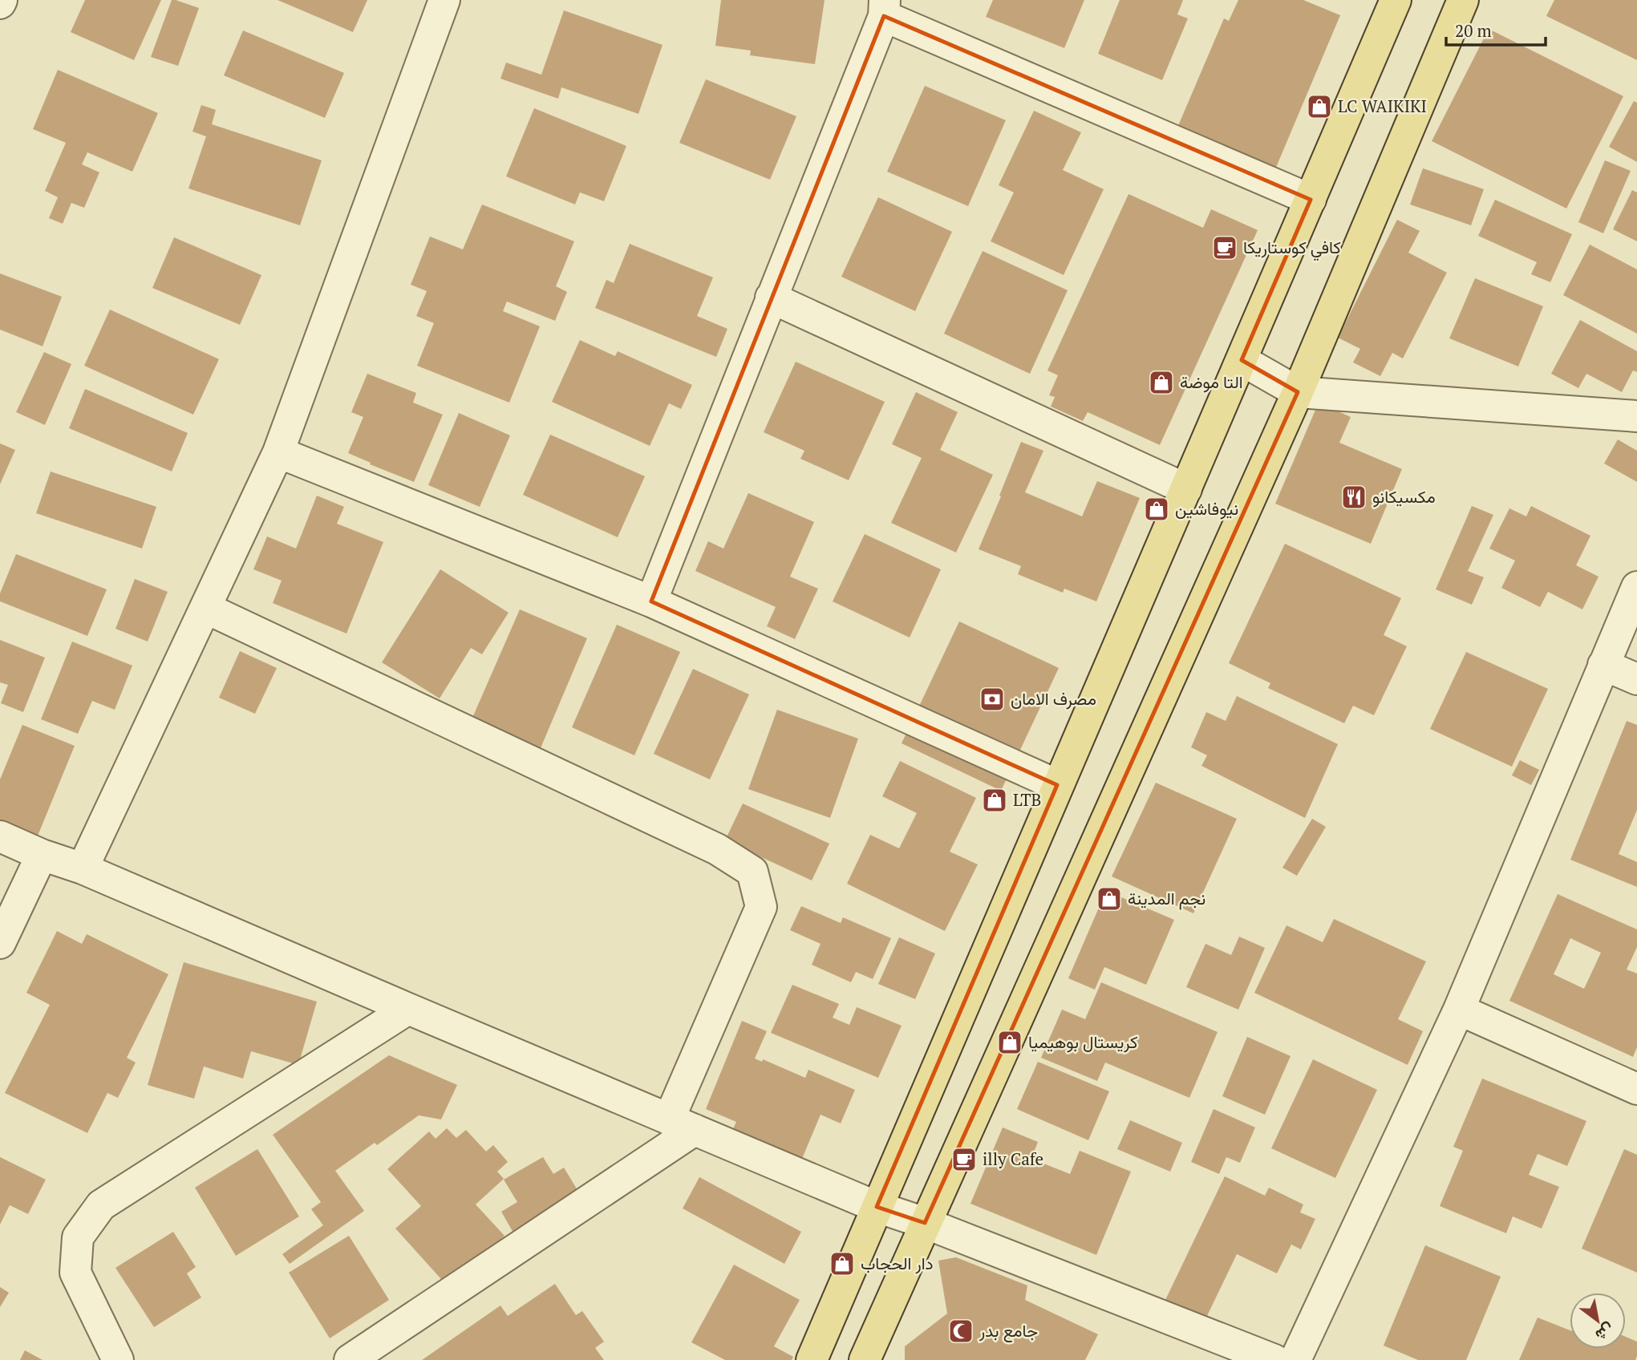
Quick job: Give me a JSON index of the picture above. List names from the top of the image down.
{
  "places": {
    "shop": [
      "LC WAIKIKI",
      "التا موضة",
      "نيوفاشين",
      "LTB",
      "نجم المدينة",
      "كريستال بوهيميا",
      "دار الحجاب"
    ],
    "cafe": ["كافي كوستاريكا", "illy Cafe"],
    "restaurant": ["مكسيكانو"],
    "bank": ["مصرف الامان"],
    "mosque": ["جامع بدر"]
  },
  "scale_bar": "20 m",
  "north": "bottom right"
}
